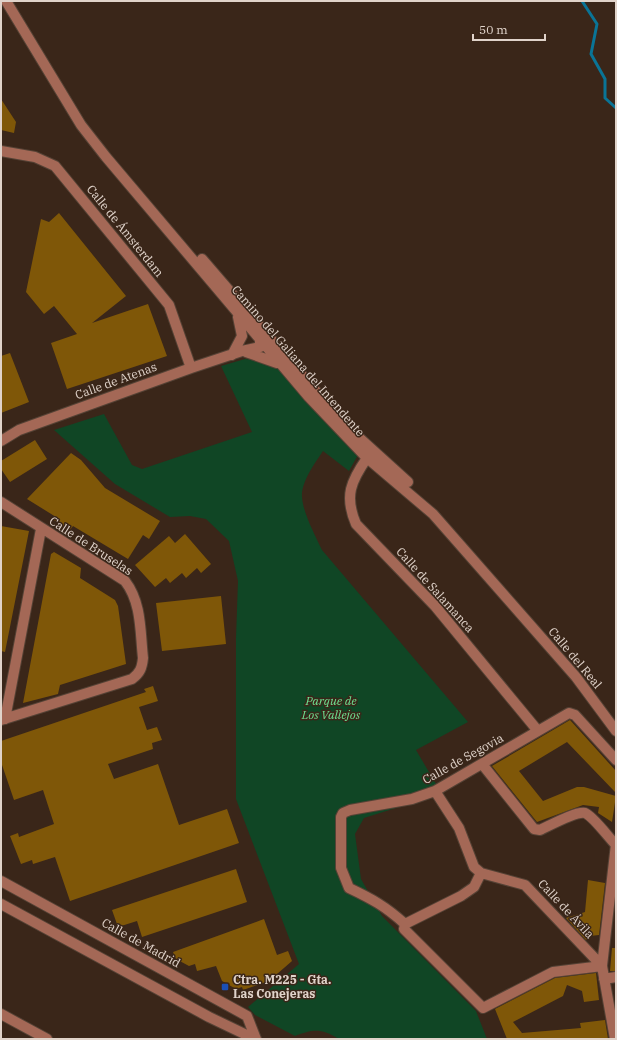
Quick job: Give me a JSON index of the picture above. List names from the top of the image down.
{
  "streets": {
    "street": [
      "Calle de Ámsterdam",
      "Camino del Galiana del Intendente",
      "Calle de Atenas",
      "Calle de Bruselas",
      "Calle de Salamanca",
      "Calle del Real",
      "Calle de Segovia",
      "Calle de Ávila",
      "Calle de Madrid"
    ]
  },
  "crossings": [
    ["Calle de Ámsterdam", "Calle de Atenas"],
    ["Camino del Galiana del Intendente", "Calle de Atenas"],
    ["Camino del Galiana del Intendente", "Calle de Salamanca"],
    ["Camino del Galiana del Intendente", "Calle del Real"],
    ["Calle de Salamanca", "Calle de Segovia"],
    ["Calle de Segovia", "Calle de Ávila"]
  ],
  "parks": ["Parque de Los Vallejos"],
  "places": {
    "transit": ["Ctra. M225 - Gta. Las Conejeras"]
  },
  "scale_bar": "50 m"
}
